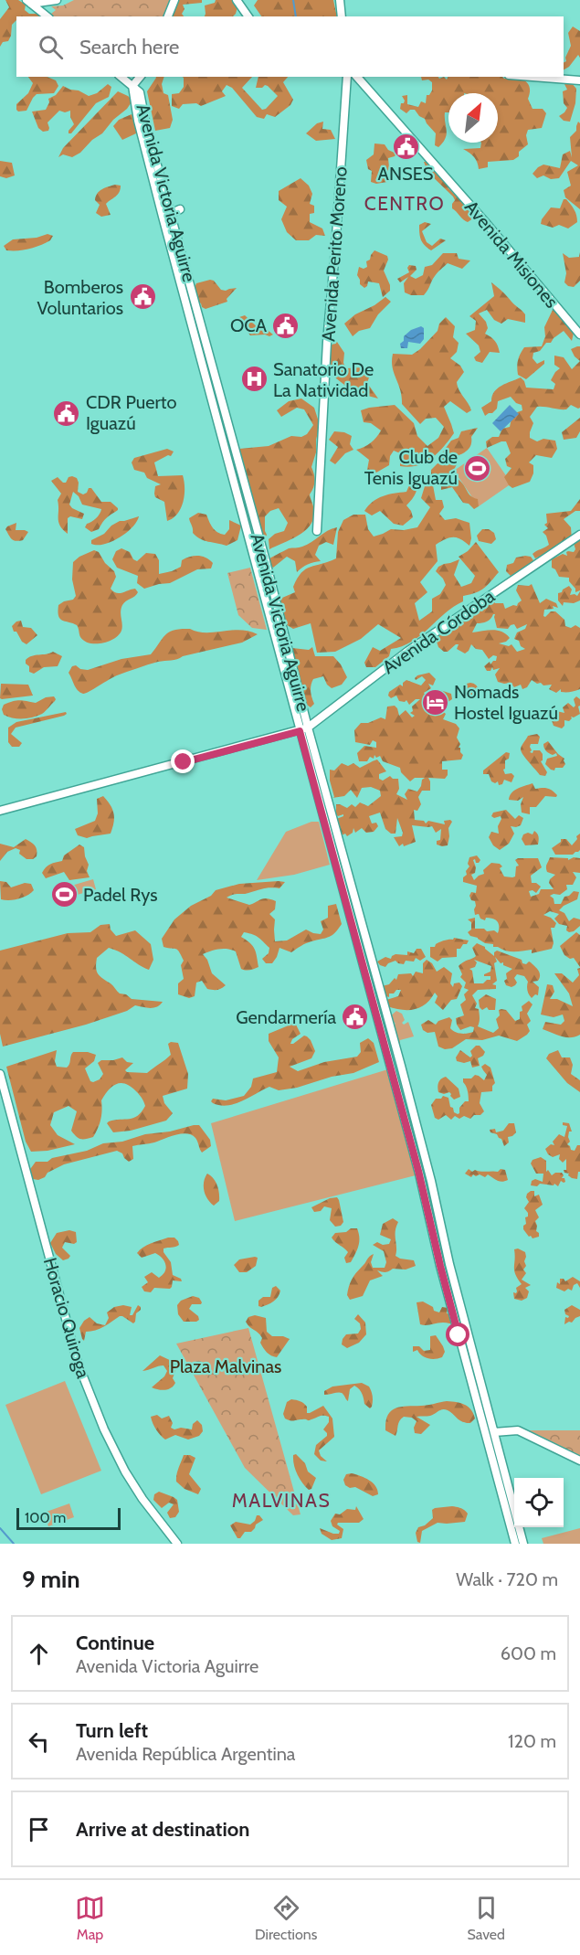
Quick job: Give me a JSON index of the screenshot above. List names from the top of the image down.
{
  "streets": {
    "main road": [
      "Avenida Victoria Aguirre",
      "Avenida Perito Moreno",
      "Avenida Misiones",
      "Avenida Córdoba",
      "Horacio Quiroga"
    ]
  },
  "crossings": [
    ["Avenida Victoria Aguirre", "Avenida Córdoba"]
  ],
  "districts": ["CENTRO", "MALVINAS"],
  "parks": ["Plaza Malvinas"],
  "places": {
    "public building": [
      "ANSES",
      "Bomberos Voluntarios",
      "OCA",
      "CDR Puerto Iguazú",
      "Gendarmería"
    ],
    "hospital": ["Sanatorio De La Natividad"],
    "sports": ["Club de Tenis Iguazú", "Padel Rys"],
    "hotel": ["Nomads Hostel Iguazú"]
  },
  "scale_bar": "100 m",
  "north": "top right",
  "page": {
    "search": "Search here",
    "scale": "100 m",
    "heading": ["9 min", "Walk · 720 m"],
    "list": [
      ["Continue", "Avenida Victoria Aguirre", "600 m"],
      ["Turn left", "Avenida República Argentina", "120 m"],
      "Arrive at destination"
    ],
    "nav": ["Map", "Directions", "Saved"]
  }
}
